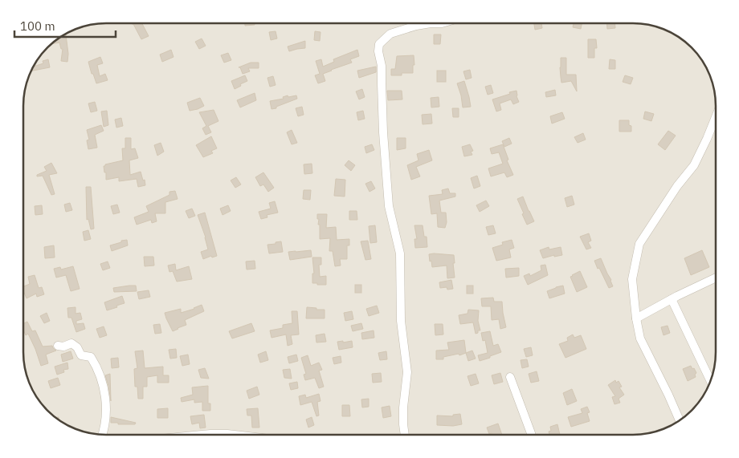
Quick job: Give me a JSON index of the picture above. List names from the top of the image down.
{
  "scale_bar": "100 m"
}
